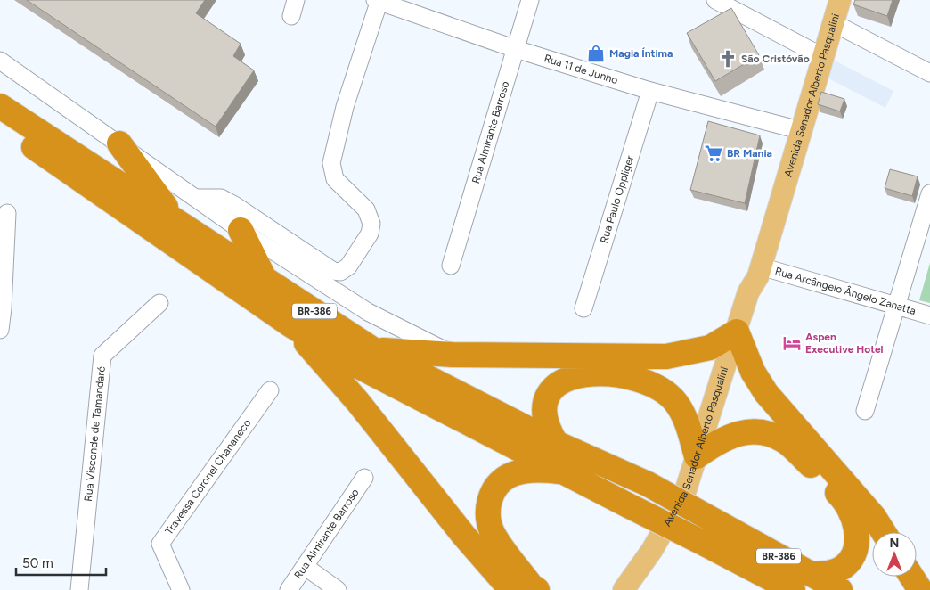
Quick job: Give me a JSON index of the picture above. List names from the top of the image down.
{
  "streets": {
    "highway": ["BR-386"],
    "main road": ["Avenida Senador Alberto Pasqualini"],
    "street": [
      "Rua 11 de Junho",
      "Rua Almirante Barroso",
      "Rua Paulo Oppliger",
      "Rua Arcângelo Ângelo Zanatta",
      "Rua Visconde de Tamandaré",
      "Travessa Coronel Chananeco"
    ]
  },
  "crossings": [
    ["Rua 11 de Junho", "Avenida Senador Alberto Pasqualini"],
    ["Rua 11 de Junho", "Rua Almirante Barroso"],
    ["Rua 11 de Junho", "Rua Paulo Oppliger"],
    ["Avenida Senador Alberto Pasqualini", "Rua Arcângelo Ângelo Zanatta"]
  ],
  "places": {
    "shop": ["Magia Íntima"],
    "church": ["São Cristóvão"],
    "supermarket": ["BR Mania"],
    "hotel": ["Aspen Executive Hotel"]
  },
  "scale_bar": "50 m",
  "north": "top"
}
